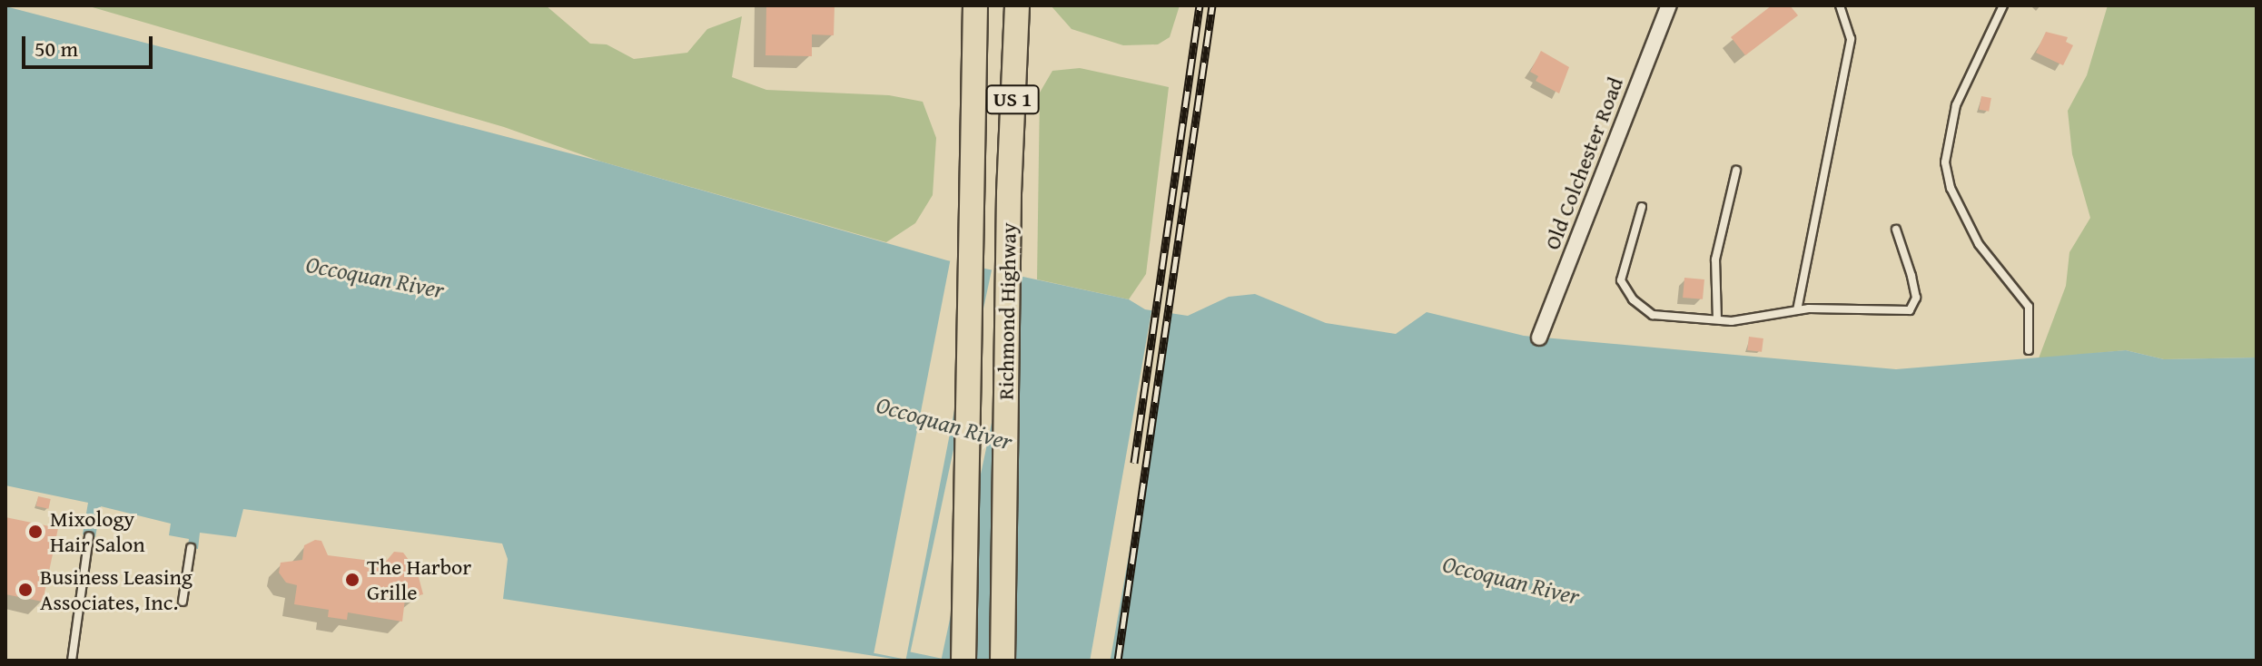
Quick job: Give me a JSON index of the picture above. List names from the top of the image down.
{
  "streets": {
    "main road": ["US 1", "Richmond Highway"],
    "street": ["Old Colchester Road"]
  },
  "water": ["Occoquan River"],
  "places": ["Mixology Hair Salon", "The Harbor Grille", "Business Leasing Associates, Inc."],
  "scale_bar": "50 m"
}
